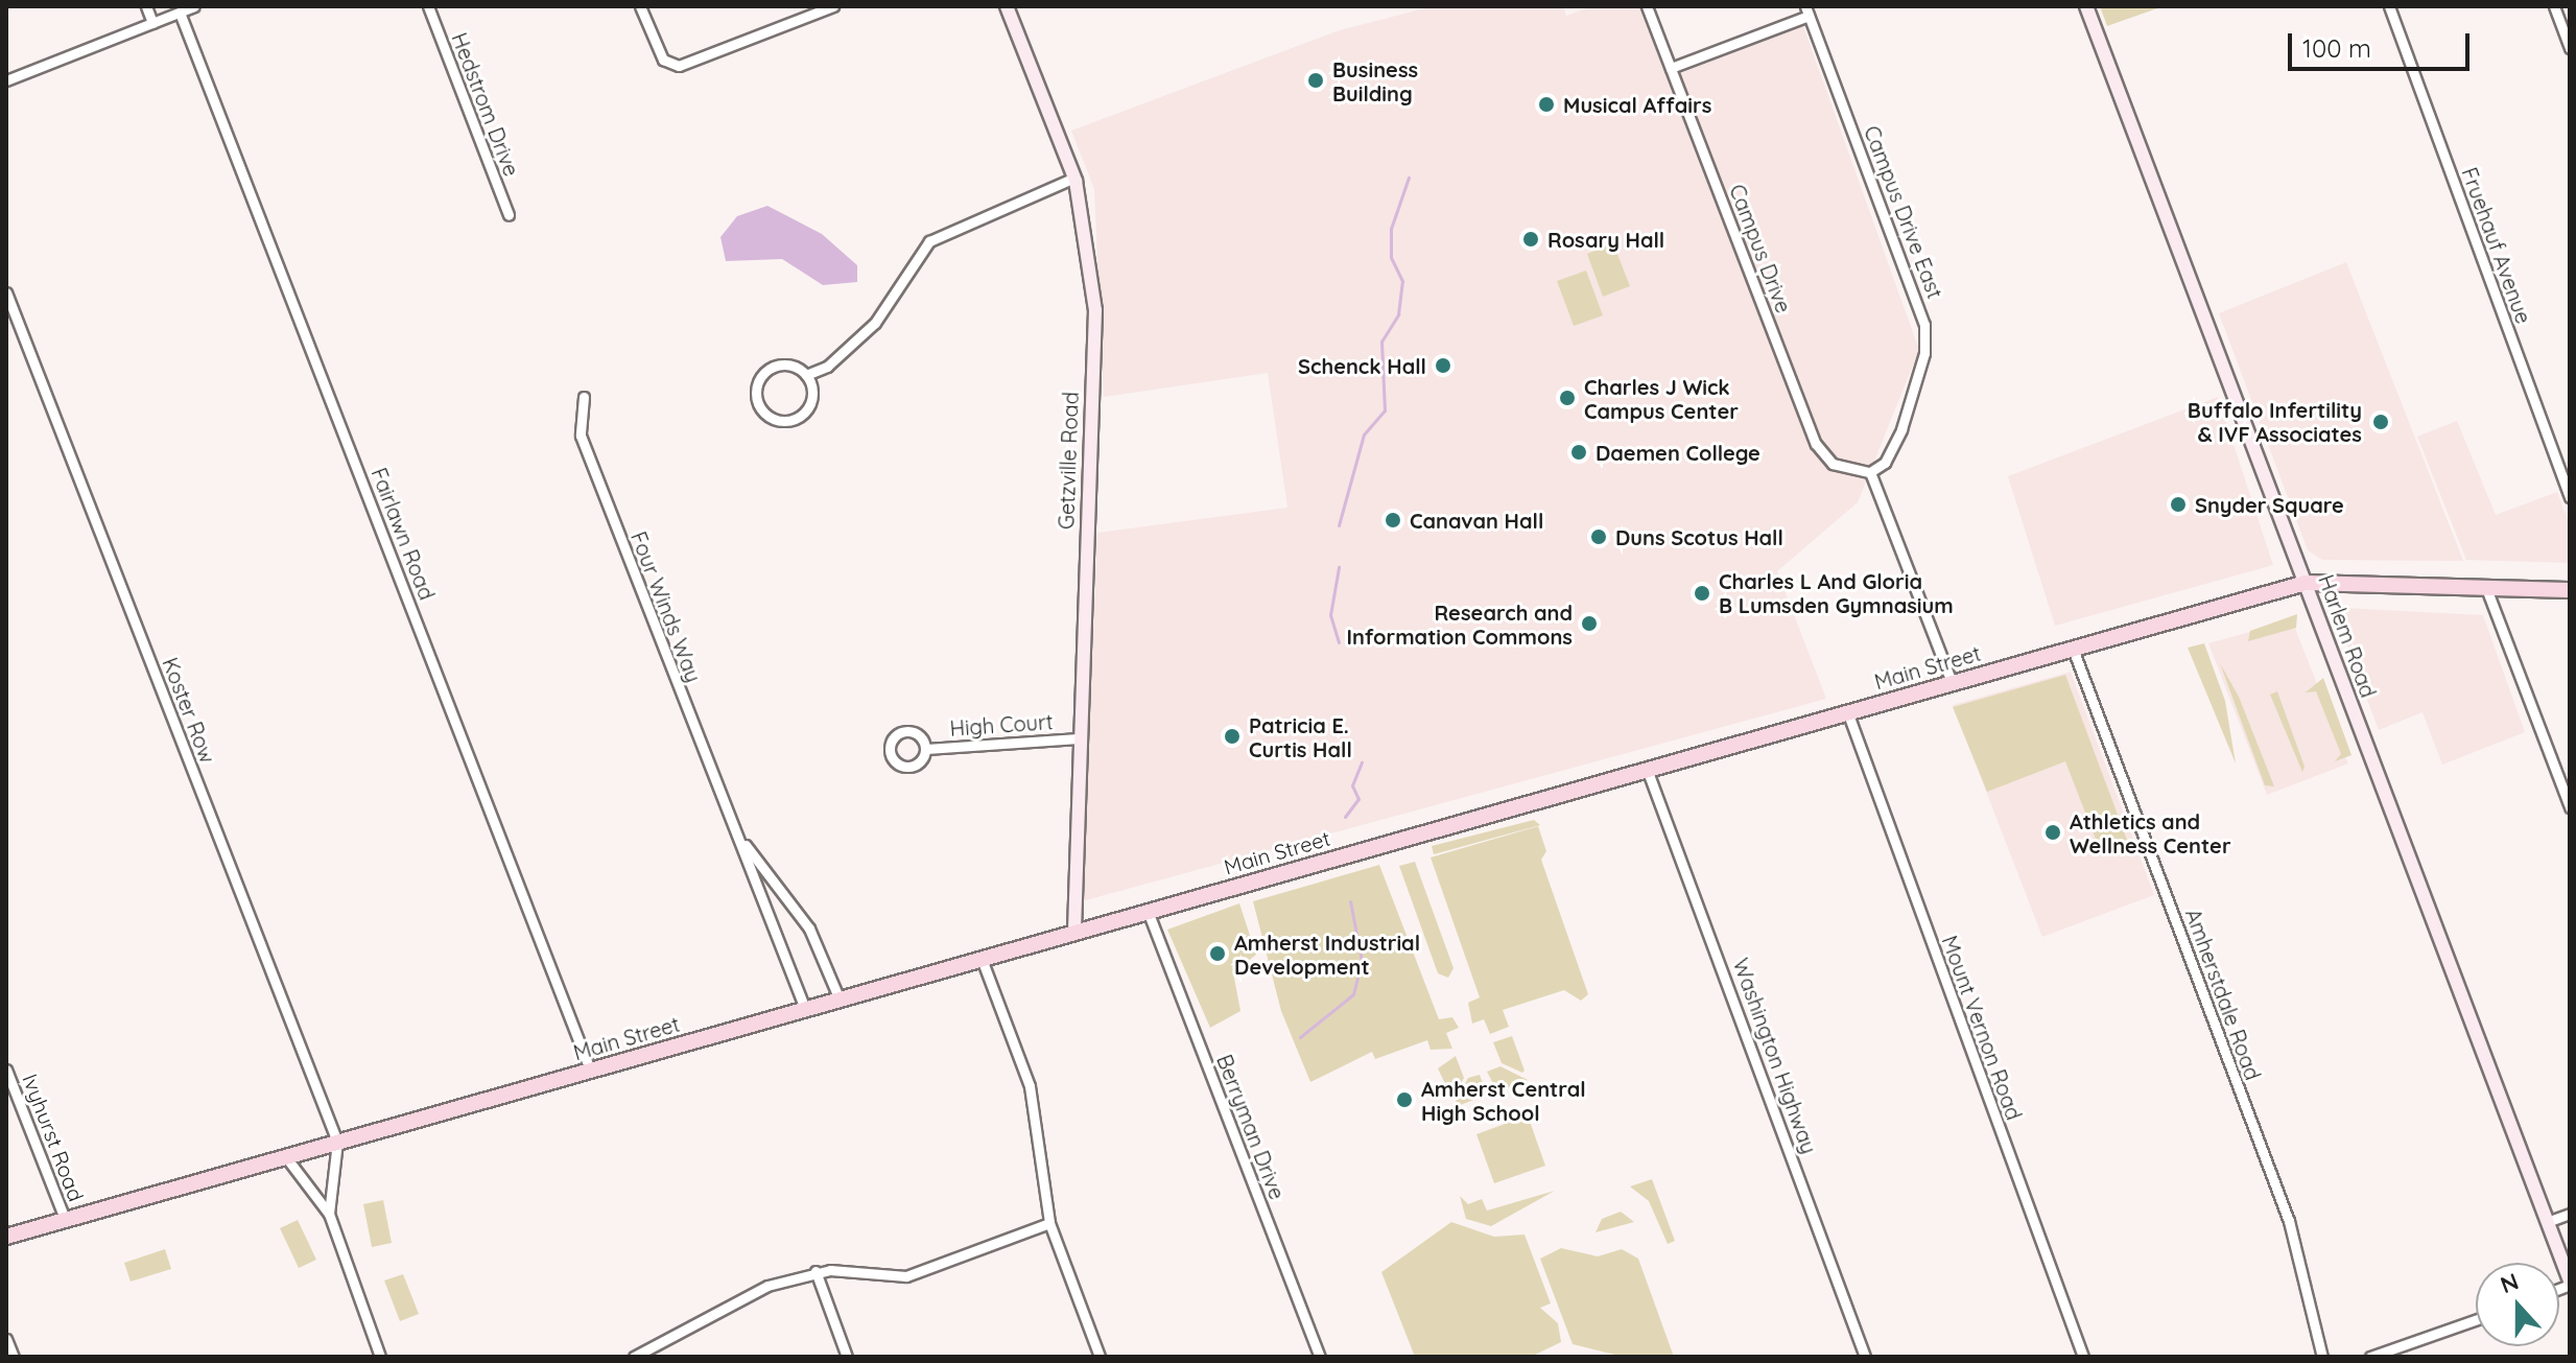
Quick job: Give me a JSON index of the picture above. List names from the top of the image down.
{
  "streets": {
    "main road": ["Getzville Road", "Harlem Road", "Main Street"],
    "street": [
      "Hedstrom Drive",
      "Campus Drive East",
      "Fruehauf Avenue",
      "Campus Drive",
      "Fairlawn Road",
      "Four Winds Way",
      "Koster Row",
      "High Court",
      "Amherstdale Road",
      "Mount Vernon Road",
      "Washington Highway",
      "Berryman Drive",
      "Ivyhurst Road"
    ]
  },
  "crossings": [
    ["Campus Drive East", "Campus Drive"],
    ["Getzville Road", "Main Street"],
    ["Getzville Road", "High Court"],
    ["Fairlawn Road", "Main Street"],
    ["Four Winds Way", "Main Street"],
    ["Harlem Road", "Main Street"],
    ["Main Street", "Koster Row"],
    ["Main Street", "Amherstdale Road"],
    ["Main Street", "Mount Vernon Road"],
    ["Main Street", "Washington Highway"],
    ["Main Street", "Berryman Drive"],
    ["Main Street", "Ivyhurst Road"]
  ],
  "places": [
    "Business Building",
    "Musical Affairs",
    "Rosary Hall",
    "Schenck Hall",
    "Charles J Wick Campus Center",
    "Buffalo Infertility & IVF Associates",
    "Daemen College",
    "Snyder Square",
    "Canavan Hall",
    "Duns Scotus Hall",
    "Charles L And Gloria B Lumsden Gymnasium",
    "Research and Information Commons",
    "Patricia E. Curtis Hall",
    "Athletics and Wellness Center",
    "Amherst Industrial Development",
    "Amherst Central High School"
  ],
  "scale_bar": "100 m",
  "north": "top"
}
